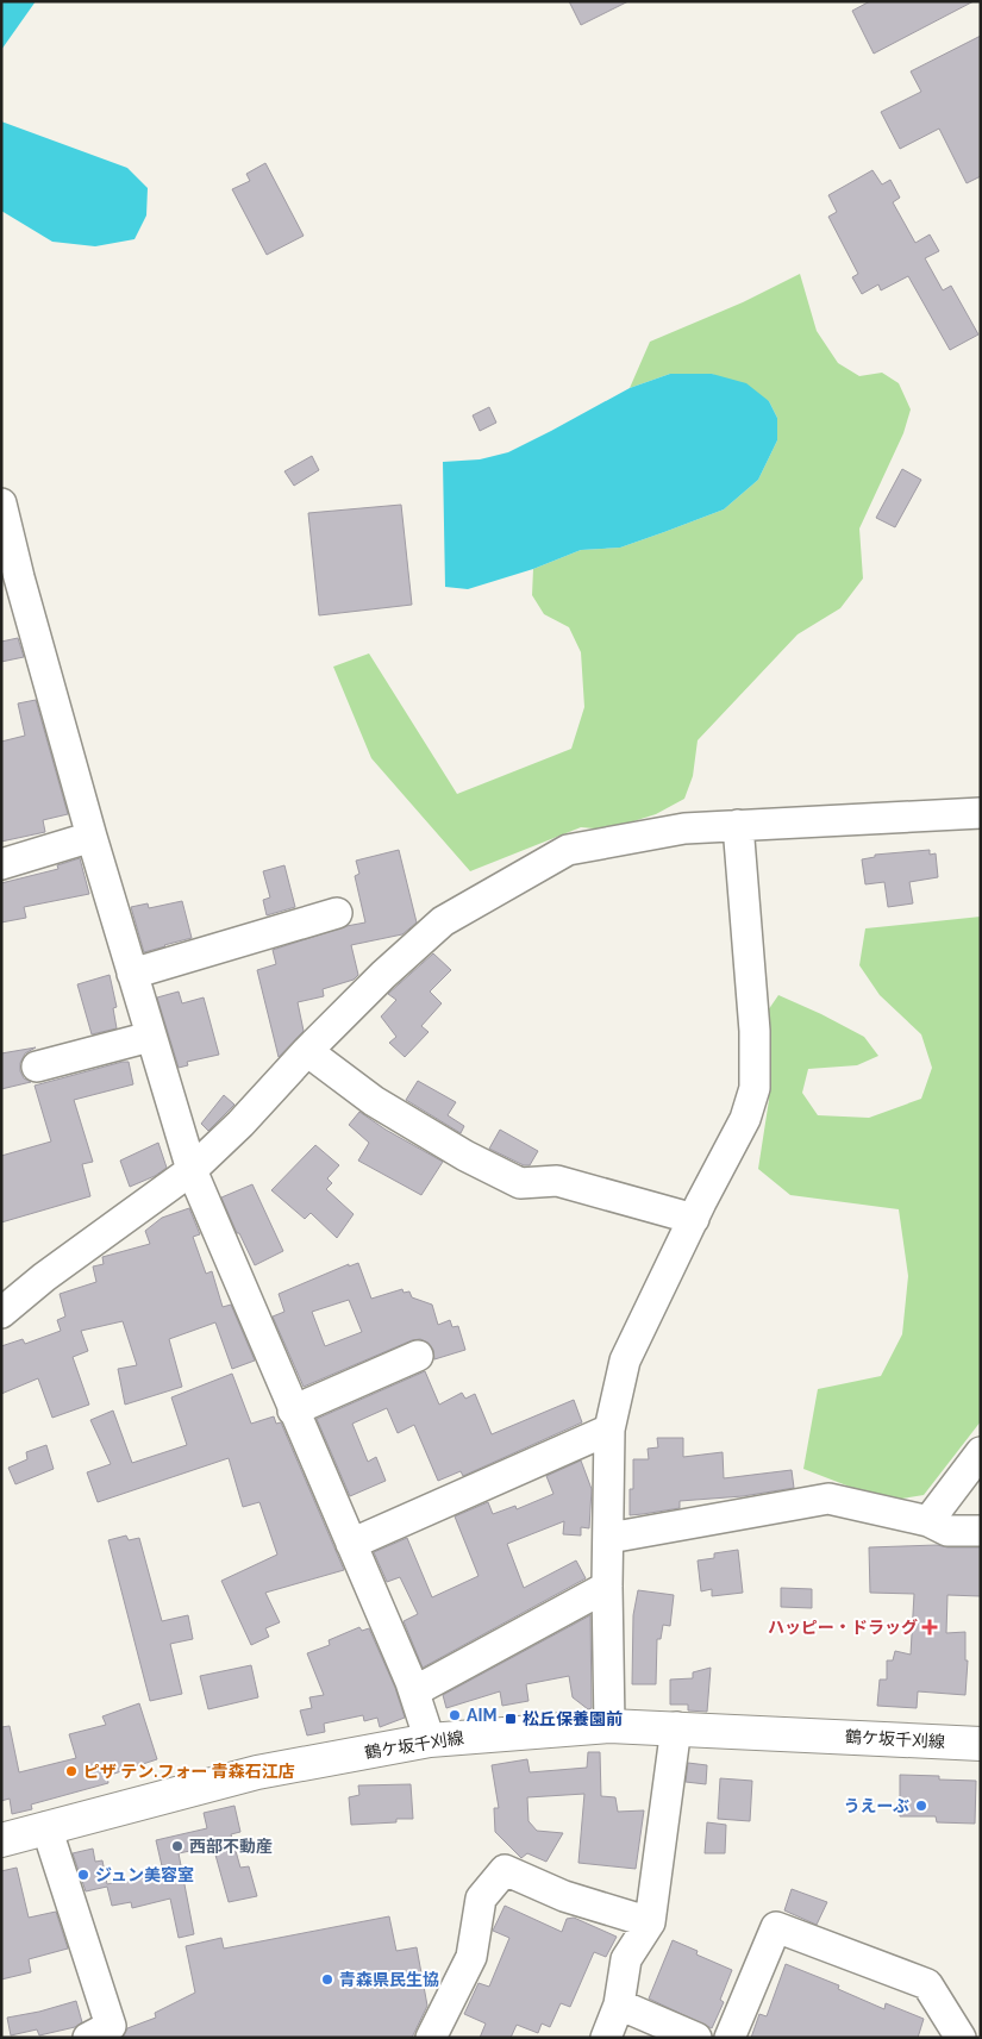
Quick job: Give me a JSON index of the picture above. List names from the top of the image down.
{
  "streets": {
    "main road": ["鶴ケ坂千刈線"]
  },
  "places": {
    "health": ["ハッピー・ドラッグ"],
    "other": [
      "AIM",
      "ピザ テン.フォー 青森石江店",
      "うえーぶ",
      "西部不動産",
      "ジュン美容室",
      "青森県民生協"
    ],
    "transit": ["松丘保養園前"]
  }
}
